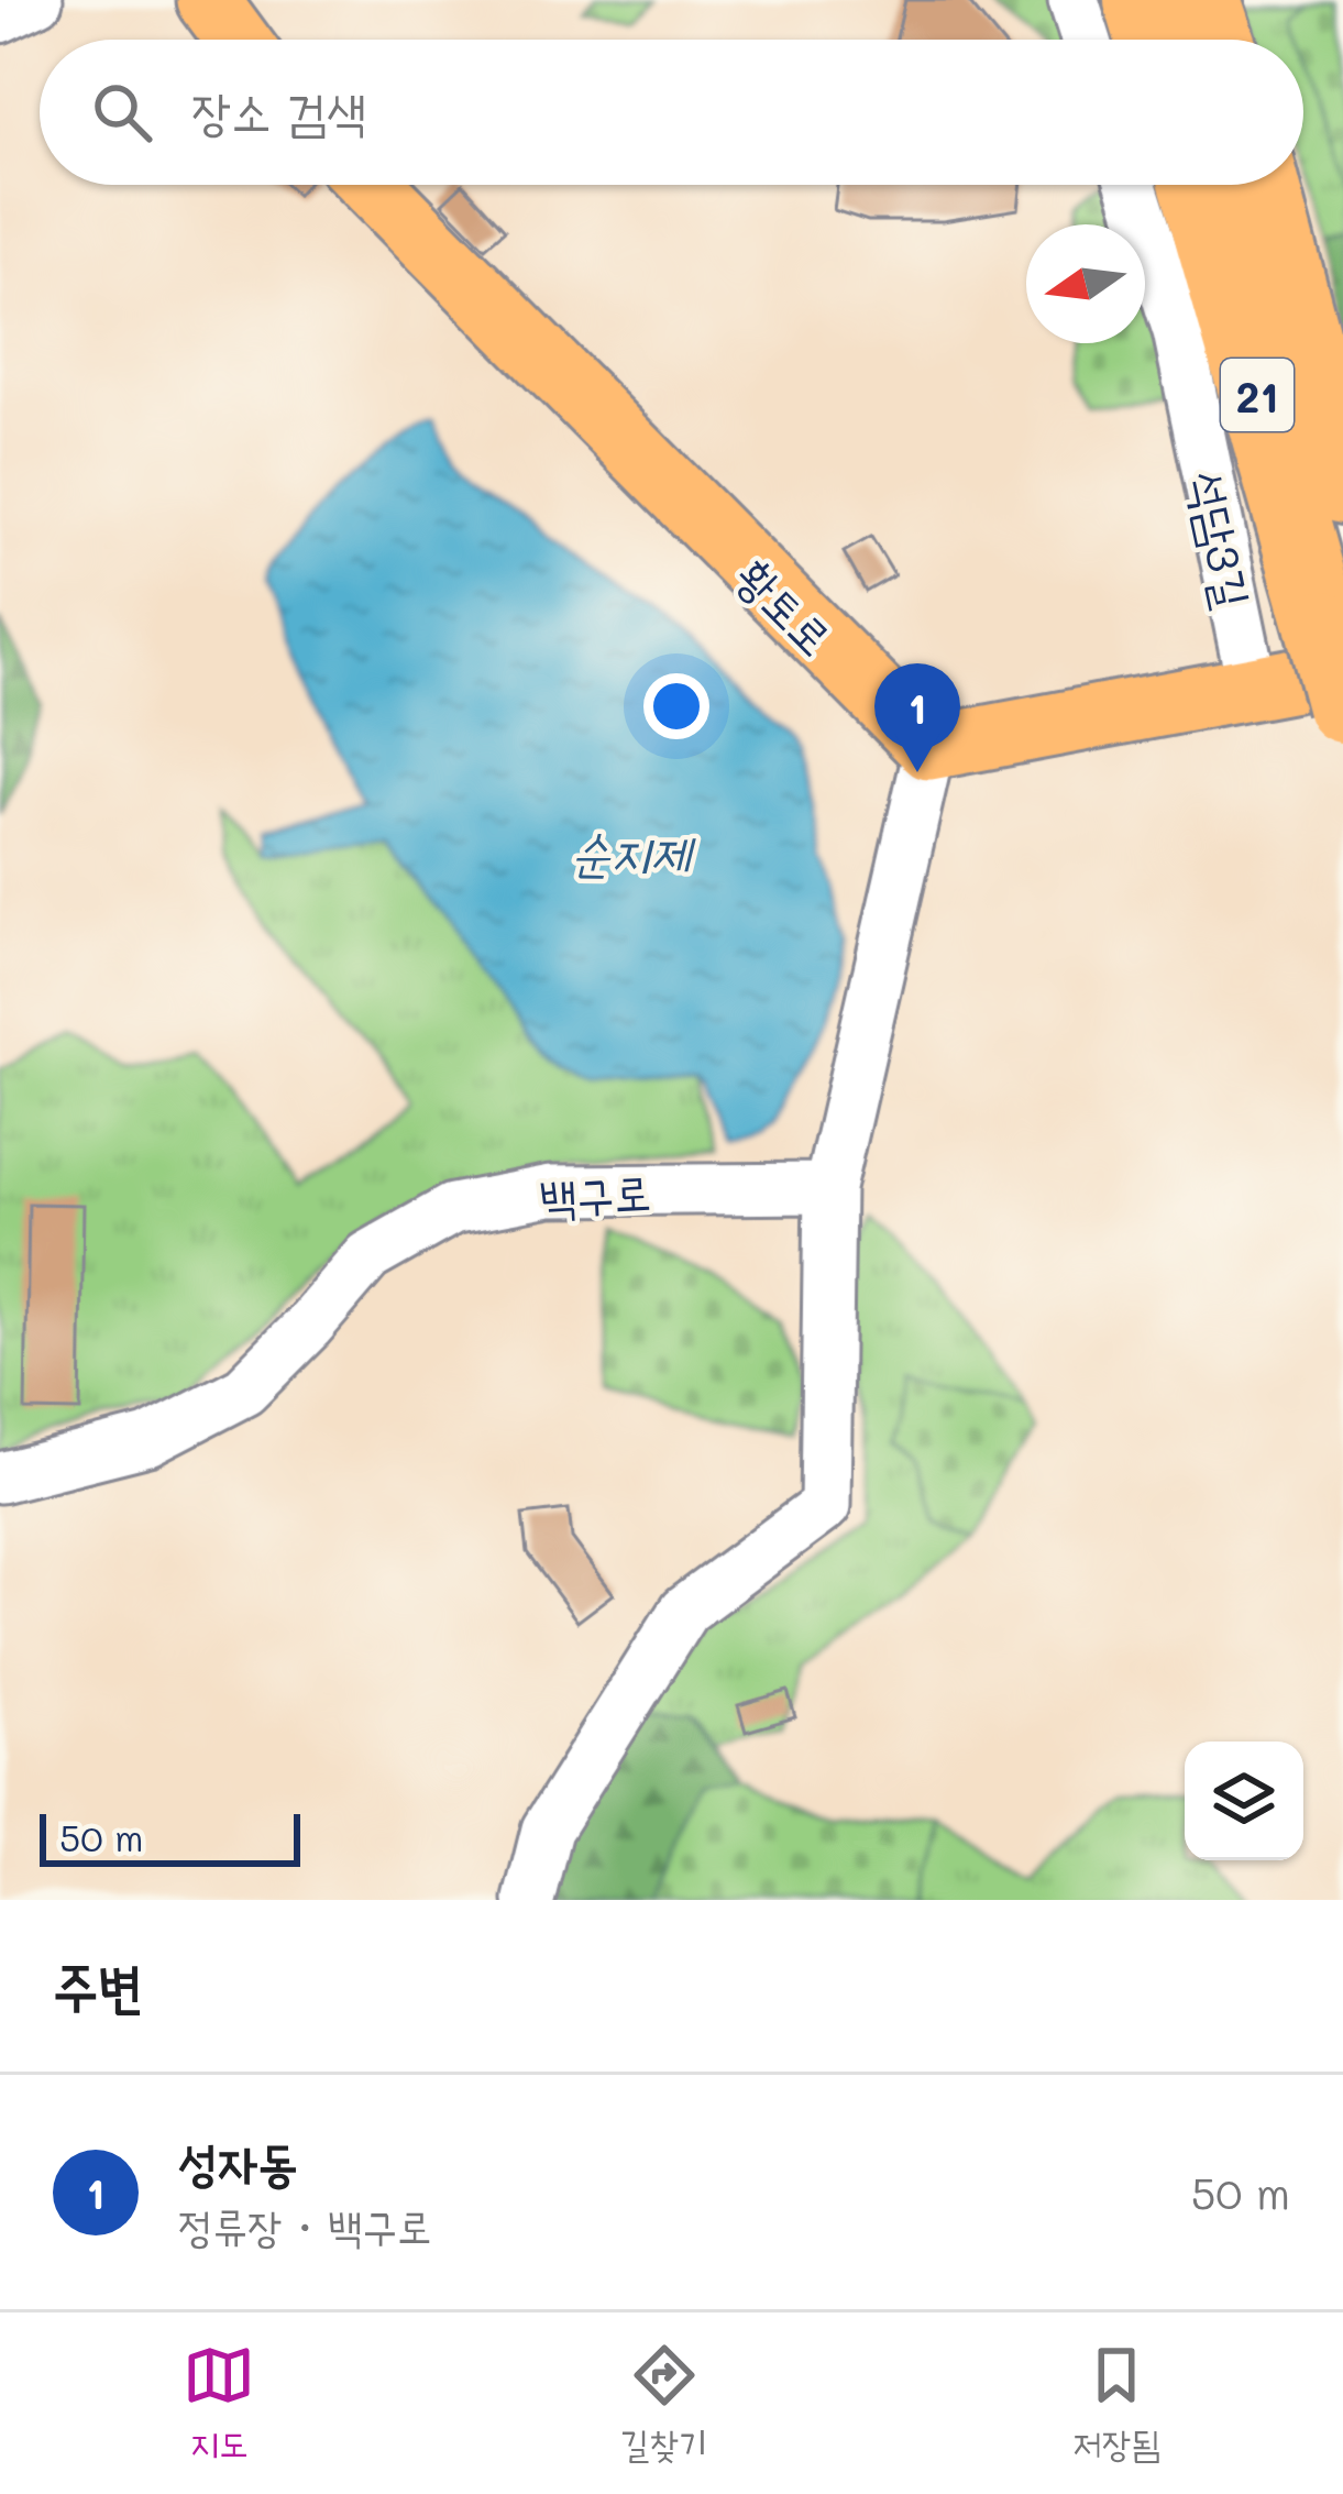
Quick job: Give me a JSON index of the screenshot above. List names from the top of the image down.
{
  "streets": {
    "highway": ["21"],
    "main road": ["황토로"],
    "street": ["석담3길", "백구로"]
  },
  "water": ["순지제"],
  "scale_bar": "50 m",
  "north": "left",
  "page": {
    "search": "장소 검색",
    "pins": "1",
    "scale": "50 m",
    "heading": "주변",
    "list": [
      {
        "mark": "1",
        "name": "성자동",
        "note": "정류장 · 백구로",
        "value": "50 m"
      }
    ],
    "nav": ["지도", "길찾기", "저장됨"]
  }
}
